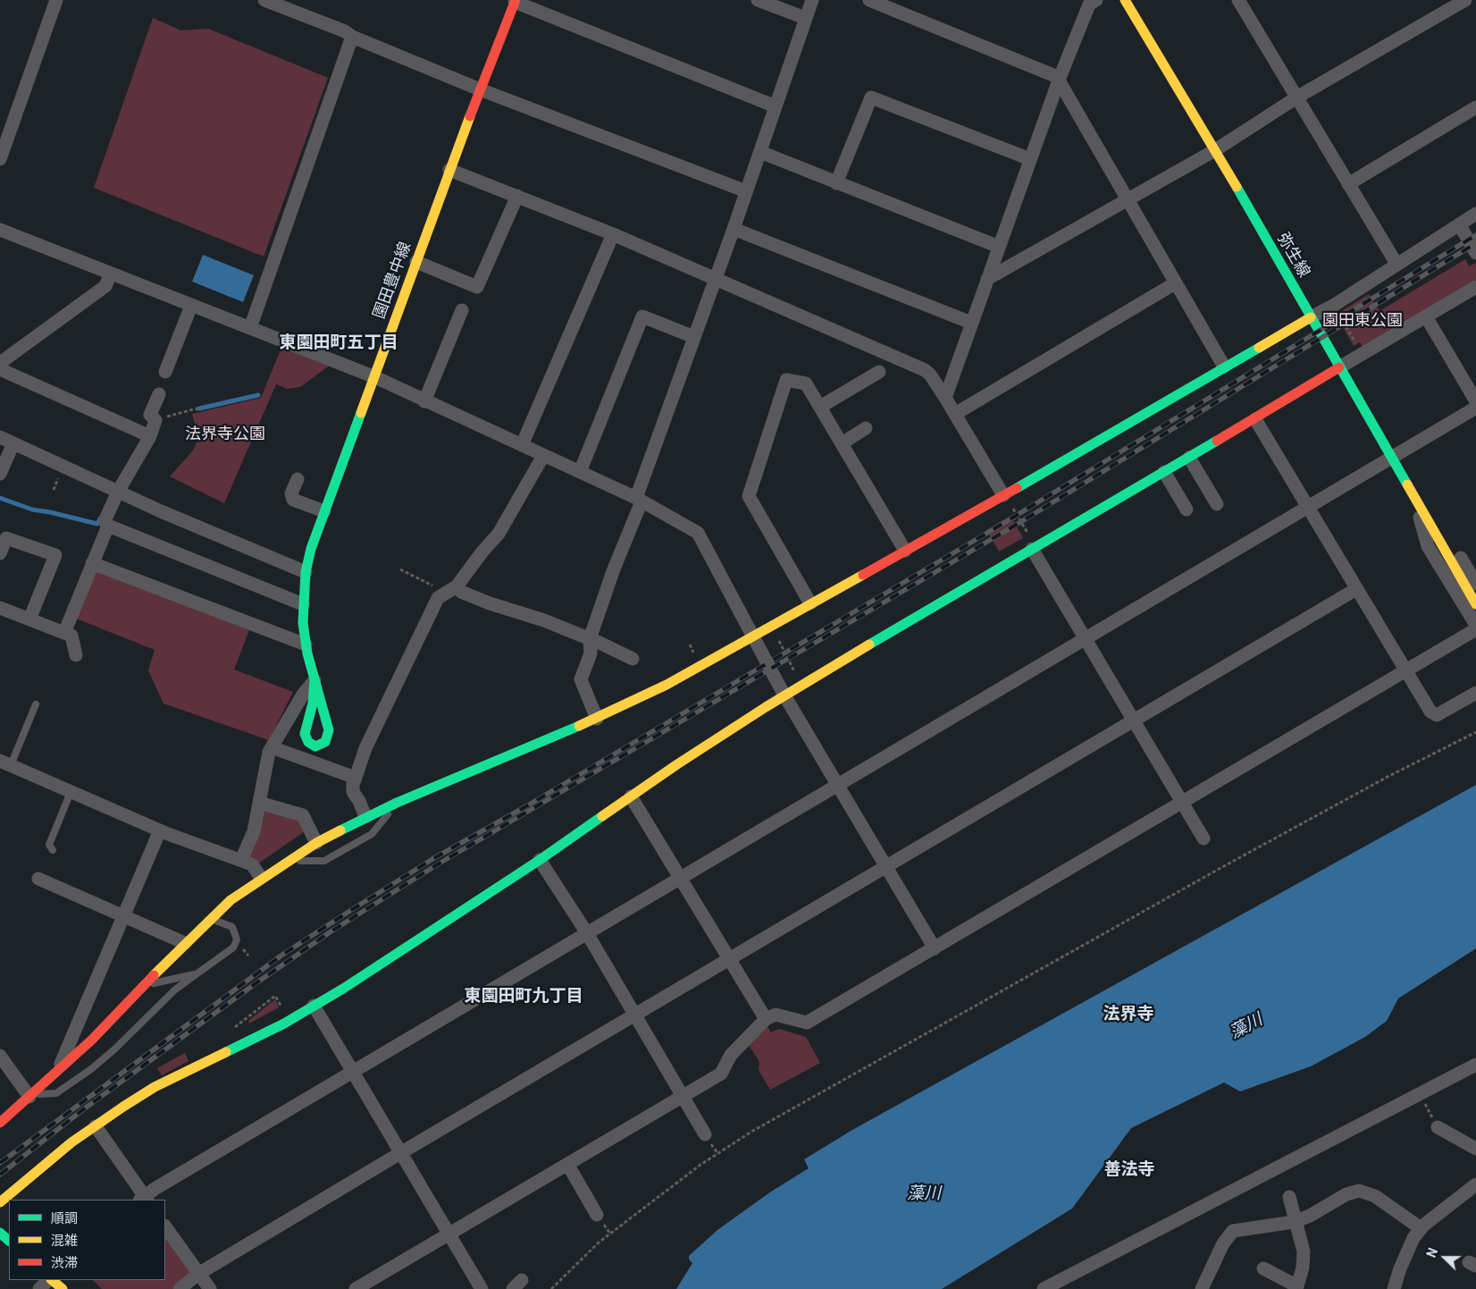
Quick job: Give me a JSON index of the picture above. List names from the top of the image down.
{
  "streets": {
    "street": ["弥生線", "園田豊中線"]
  },
  "districts": [
    "東園田町五丁目",
    "東園田町九丁目",
    "法界寺",
    "善法寺"
  ],
  "water": ["藻川"],
  "parks": ["園田東公園", "法界寺公園"],
  "legend": ["順調", "混雑", "渋滞"],
  "north": "left"
}
